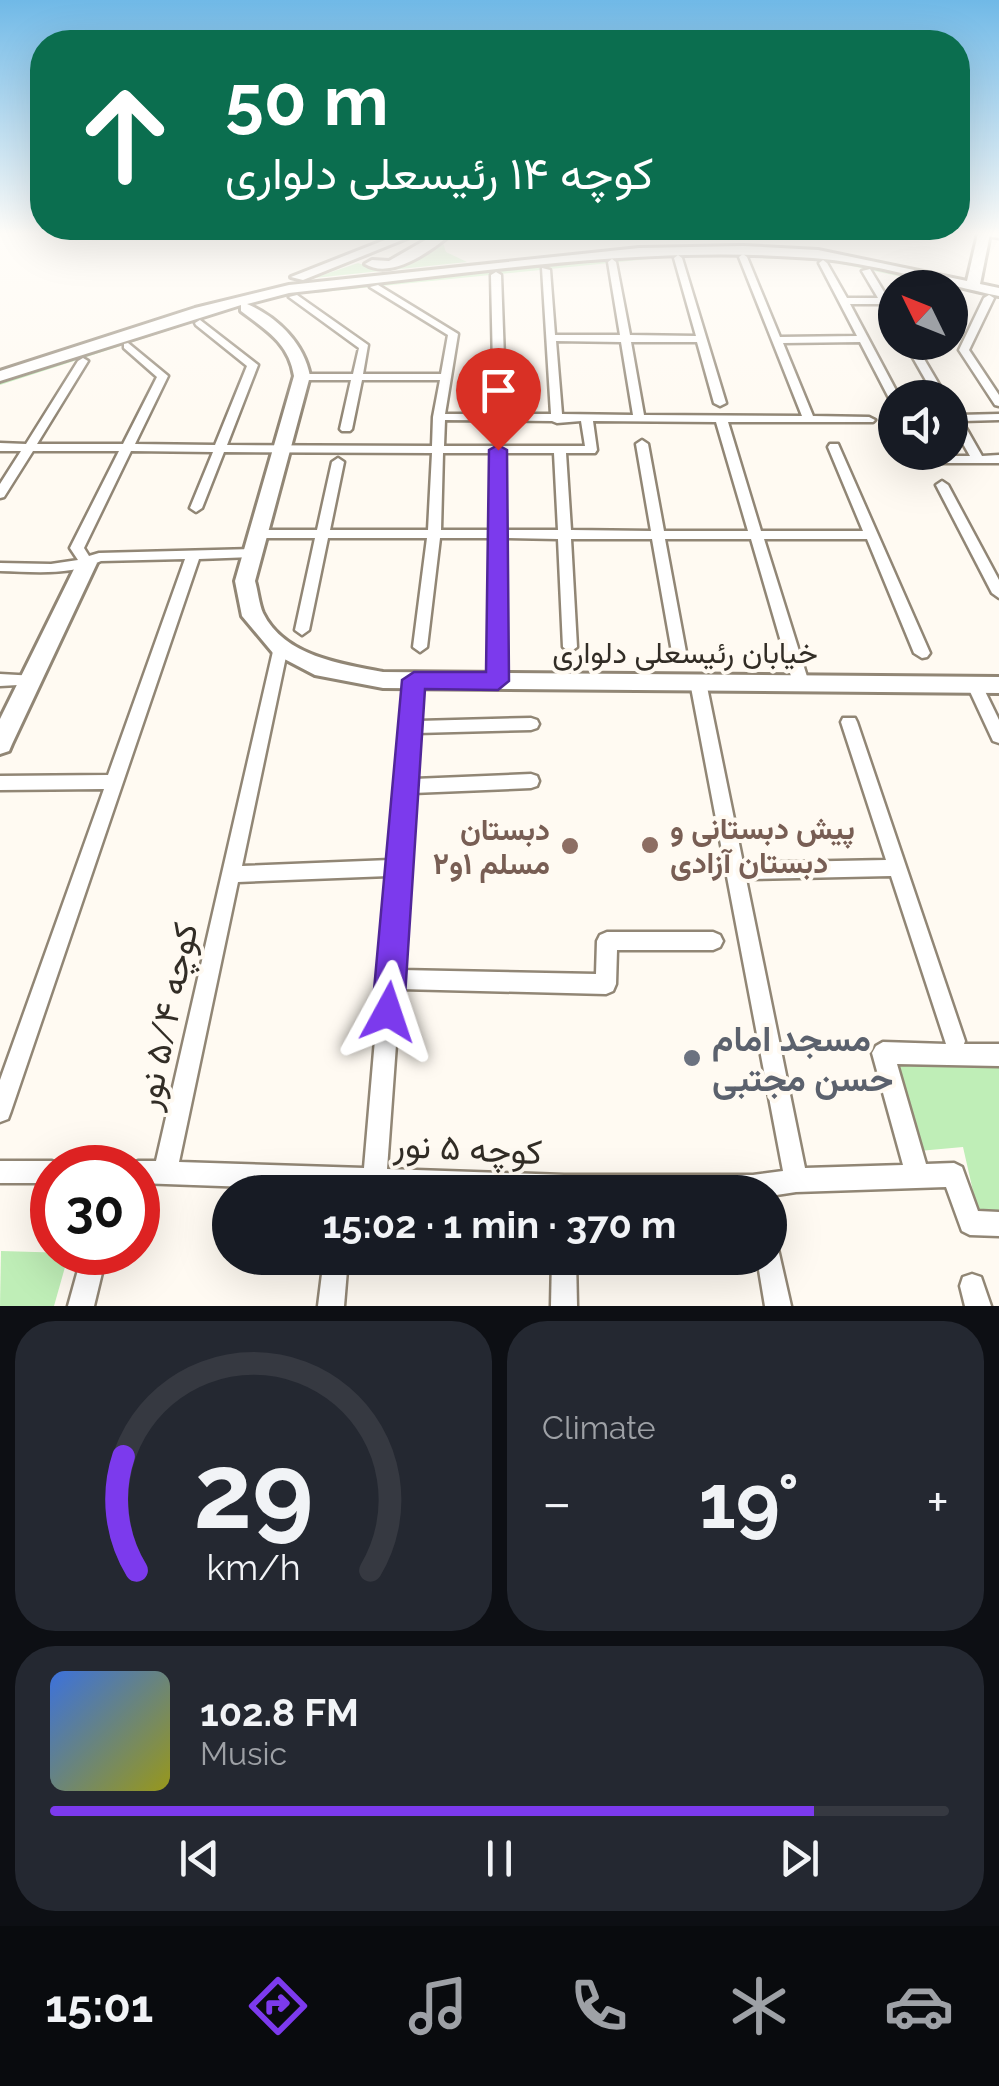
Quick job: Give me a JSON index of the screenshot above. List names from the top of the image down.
{
  "streets": {
    "main road": ["خیابان رئیسعلی دلواری"],
    "street": ["کوچه ۵/۴ نور", "کوچه ۵ نور"]
  },
  "crossings": [
    ["خیابان رئیسعلی دلواری", "کوچه ۵/۴ نور"],
    ["کوچه ۵/۴ نور", "کوچه ۵ نور"]
  ],
  "places": ["پیش دبستانی و دبستان آزادی", "دبستان مسلم ۱و۲", "مسجد امام حسن مجتبی"],
  "north": "top left",
  "page": {
    "turn": ["50 m", "کوچه ۱۴ رئیسعلی دلواری"],
    "limit": "30",
    "trip": "15:02 · 1 min · 370 m",
    "tile": "Climate",
    "heat": ["−", "19°", "+"],
    "song": ["102.8 FM", "Music"],
    "tabs": "15:01",
    "gauge": ["29", "km/h"]
  }
}
